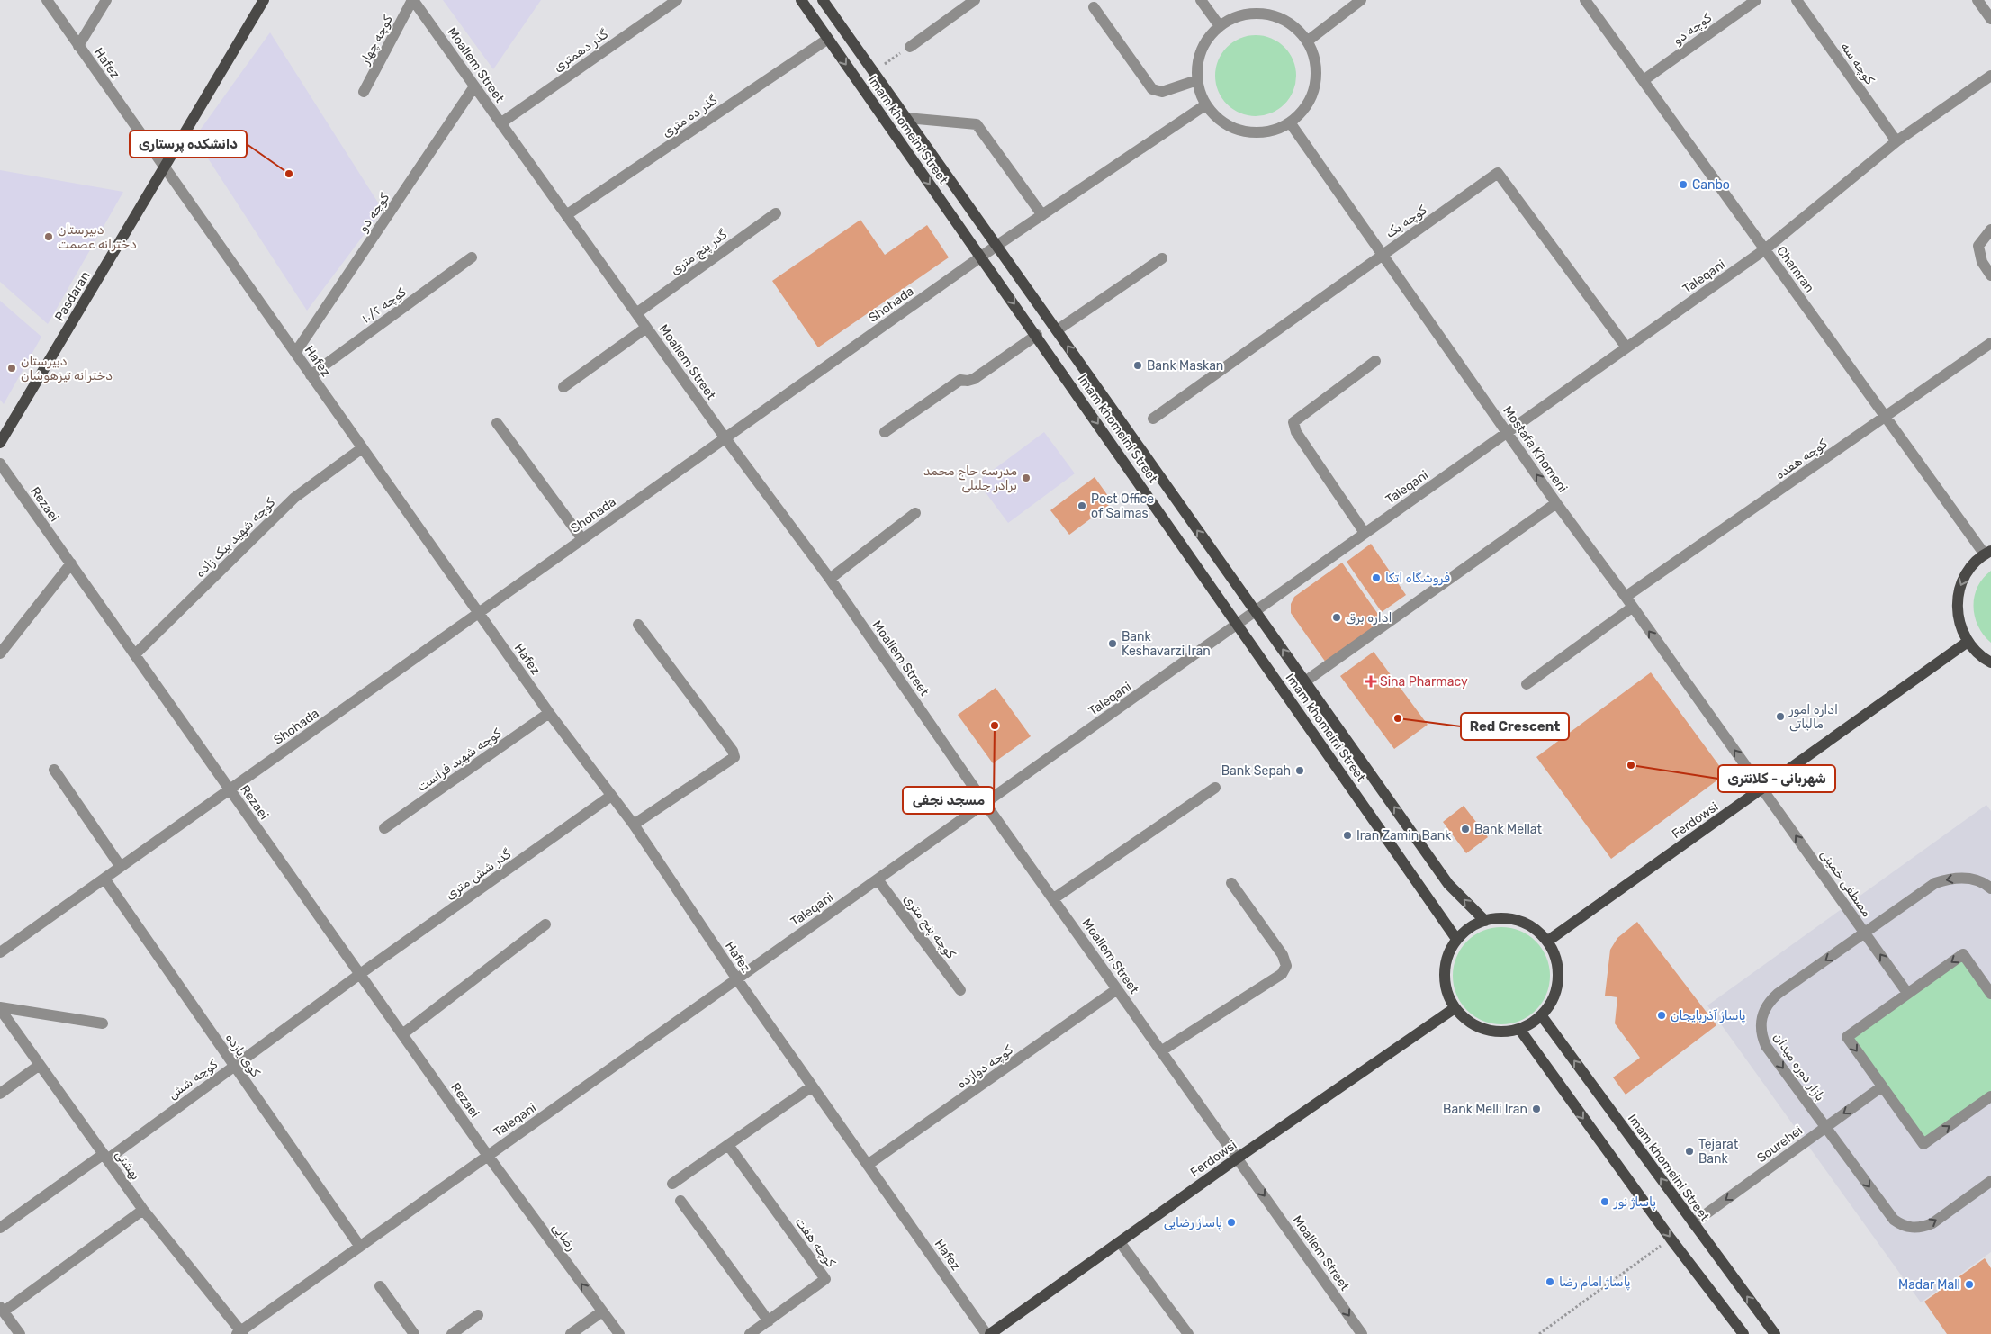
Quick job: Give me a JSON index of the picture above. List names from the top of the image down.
{
  "streets": {
    "main road": ["Imam khomeini Street", "Pasdaran", "Ferdowsi"],
    "street": [
      "کوچه دو",
      "کوچه چهار",
      "گذر دهمتری",
      "Hafez",
      "کوچه سه",
      "Moallem Street",
      "گذر ده متری",
      "کوچه یک",
      "گذر پنج متری",
      "Chamran",
      "Taleqani",
      "Shohada",
      "کوچه ۱۰/۲",
      "Mostafa Khomeni",
      "کوچه هفده",
      "Rezaei",
      "کوچه شهید بیک زاده",
      "کوچه شهید فراست",
      "گذر شش متری",
      "مصطفی خمینی",
      "کوچه پنج متری",
      "کوی یازده",
      "کوچه دوازده",
      "بازار دوره میدان",
      "کوچه شش",
      "Sourehei",
      "بهشتی",
      "رضایی",
      "کوچه هفت"
    ]
  },
  "crossings": [
    ["کوچه دو", "Hafez"],
    ["کوچه دو", "Moallem Street"],
    ["کوچه دو", "Chamran"],
    ["کوچه چهار", "Moallem Street"],
    ["گذر دهمتری", "Moallem Street"],
    ["Hafez", "Taleqani"],
    ["Hafez", "Pasdaran"],
    ["Hafez", "Shohada"],
    ["Hafez", "کوچه ۱۰/۲"],
    ["Hafez", "کوچه شهید بیک زاده"],
    ["Hafez", "کوچه شهید فراست"],
    ["Hafez", "Ferdowsi"],
    ["Hafez", "گذر شش متری"],
    ["Hafez", "کوچه دوازده"],
    ["کوچه سه", "Taleqani"],
    ["Moallem Street", "گذر ده متری"],
    ["Moallem Street", "گذر پنج متری"],
    ["Moallem Street", "Taleqani"],
    ["Moallem Street", "Shohada"],
    ["Moallem Street", "Ferdowsi"],
    ["Moallem Street", "کوچه دوازده"],
    ["گذر ده متری", "Imam khomeini Street"],
    ["Imam khomeini Street", "Taleqani"],
    ["Imam khomeini Street", "Shohada"],
    ["Imam khomeini Street", "Ferdowsi"],
    ["Imam khomeini Street", "Sourehei"],
    ["کوچه یک", "Taleqani"],
    ["کوچه یک", "Mostafa Khomeni"],
    ["Chamran", "Taleqani"],
    ["Chamran", "کوچه هفده"],
    ["Taleqani", "Mostafa Khomeni"],
    ["Taleqani", "Rezaei"],
    ["Taleqani", "کوچه پنج متری"],
    ["Taleqani", "کوی یازده"],
    ["Taleqani", "بهشتی"],
    ["Taleqani", "رضایی"],
    ["Shohada", "Mostafa Khomeni"],
    ["Shohada", "Rezaei"],
    ["Shohada", "کوی یازده"],
    ["Mostafa Khomeni", "کوچه هفده"],
    ["Mostafa Khomeni", "Ferdowsi"],
    ["Mostafa Khomeni", "مصطفی خمینی"],
    ["Rezaei", "کوچه شهید بیک زاده"],
    ["Rezaei", "گذر شش متری"],
    ["Rezaei", "کوچه شش"],
    ["Rezaei", "رضایی"],
    ["Ferdowsi", "مصطفی خمینی"],
    ["گذر شش متری", "کوچه شش"],
    ["مصطفی خمینی", "بازار دوره میدان"],
    ["کوی یازده", "کوچه شش"],
    ["بازار دوره میدان", "Sourehei"],
    ["کوچه شش", "بهشتی"]
  ],
  "one_way": [
    "Mostafa Khomeni",
    "مصطفی خمینی",
    "Sourehei",
    "رضایی"
  ],
  "places": {
    "other": [
      "دانشکده پرستاری",
      "Canbo",
      "دبیرستان دخترانه عصمت",
      "Bank Maskan",
      "دبیرستان دخترانه تیزهوشان",
      "مدرسه حاج محمد برادر جلیلی",
      "Post Office of Salmas",
      "فروشگاه اتکا",
      "اداره برق",
      "Bank Keshavarzi Iran",
      "اداره امور مالیاتی",
      "Red Crescent",
      "مسجد نجفی",
      "شهربانی - کلانتری",
      "Bank Sepah",
      "Bank Mellat",
      "Iran Zamin Bank",
      "پاساژ آذربایجان",
      "Bank Melli Iran",
      "Tejarat Bank",
      "پاساژ نور",
      "پاساژ رضایی",
      "پاساژ امام رضا",
      "Madar Mall"
    ],
    "health": ["Sina Pharmacy"]
  }
}
